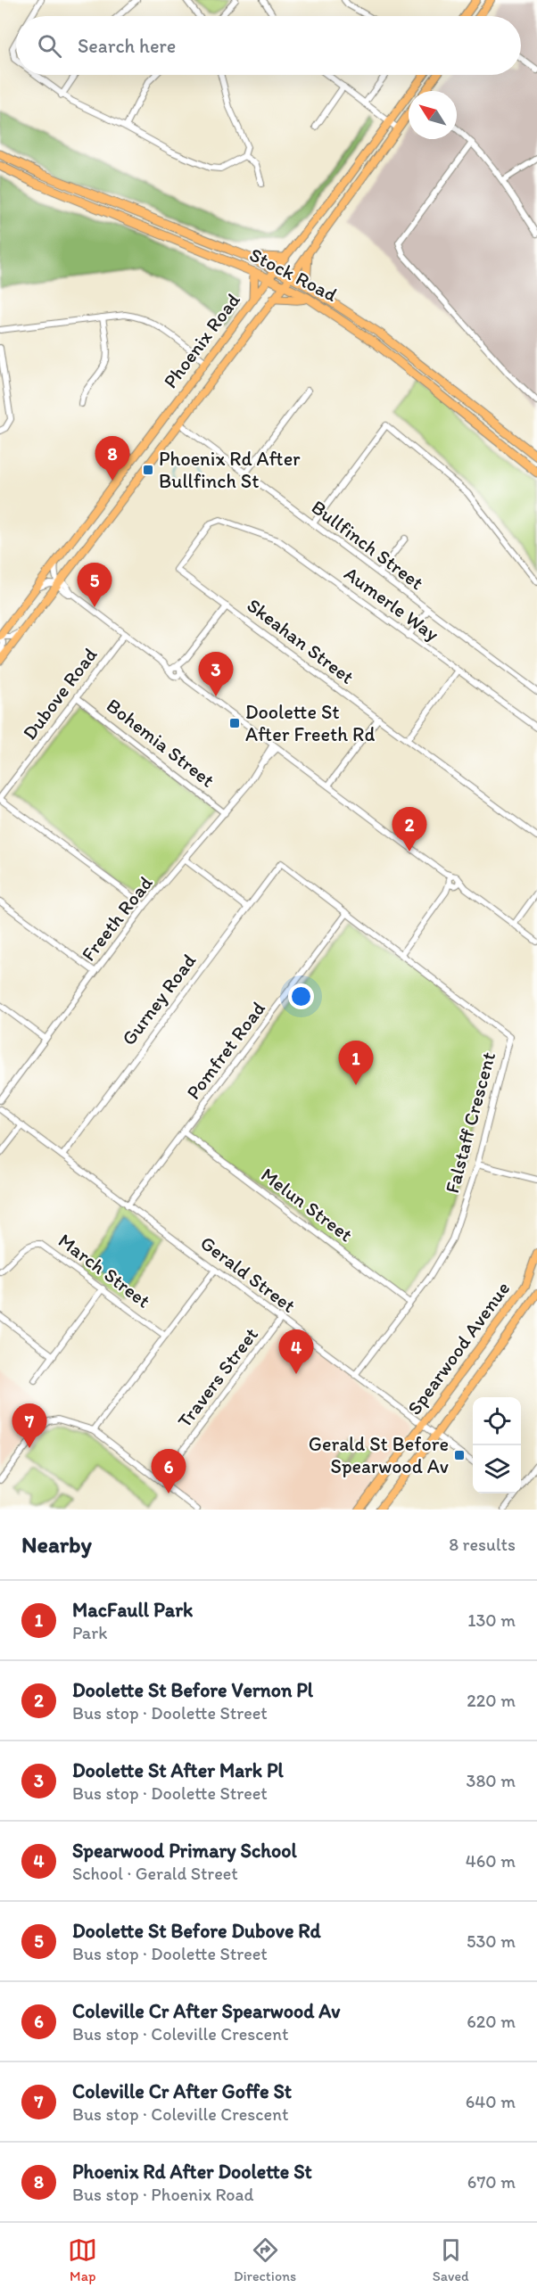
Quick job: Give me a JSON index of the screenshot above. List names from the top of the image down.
{
  "streets": {
    "highway": ["Stock Road"],
    "main road": ["Phoenix Road", "Spearwood Avenue"],
    "street": [
      "Bullfinch Street",
      "Aumerle Way",
      "Skeahan Street",
      "Dubove Road",
      "Bohemia Street",
      "Freeth Road",
      "Gurney Road",
      "Pomfret Road",
      "Falstaff Crescent",
      "Melun Street",
      "March Street",
      "Gerald Street",
      "Travers Street"
    ]
  },
  "crossings": [
    ["Stock Road", "Phoenix Road"],
    ["Phoenix Road", "Bullfinch Street"],
    ["Aumerle Way", "Skeahan Street"],
    ["Dubove Road", "Bohemia Street"],
    ["Bohemia Street", "Freeth Road"],
    ["Gurney Road", "Falstaff Crescent"],
    ["Gurney Road", "Gerald Street"],
    ["Pomfret Road", "Falstaff Crescent"],
    ["Pomfret Road", "Melun Street"],
    ["Pomfret Road", "Gerald Street"],
    ["Falstaff Crescent", "Melun Street"],
    ["Falstaff Crescent", "Gerald Street"],
    ["Gerald Street", "Spearwood Avenue"],
    ["Gerald Street", "Travers Street"]
  ],
  "places": {
    "transit": ["Phoenix Rd After Bullfinch St", "Doolette St After Freeth Rd", "Gerald St Before Spearwood Av"]
  },
  "north": "top left",
  "page": {
    "search": "Search here",
    "pins": [
      "8",
      "5",
      "3",
      "2",
      "1",
      "4",
      "7",
      "6"
    ],
    "heading": ["Nearby", "8 results"],
    "list": [
      {
        "mark": "1",
        "name": "MacFaull Park",
        "note": "Park",
        "value": "130 m"
      },
      {
        "mark": "2",
        "name": "Doolette St Before Vernon Pl",
        "note": "Bus stop · Doolette Street",
        "value": "220 m"
      },
      {
        "mark": "3",
        "name": "Doolette St After Mark Pl",
        "note": "Bus stop · Doolette Street",
        "value": "380 m"
      },
      {
        "mark": "4",
        "name": "Spearwood Primary School",
        "note": "School · Gerald Street",
        "value": "460 m"
      },
      {
        "mark": "5",
        "name": "Doolette St Before Dubove Rd",
        "note": "Bus stop · Doolette Street",
        "value": "530 m"
      },
      {
        "mark": "6",
        "name": "Coleville Cr After Spearwood Av",
        "note": "Bus stop · Coleville Crescent",
        "value": "620 m"
      },
      {
        "mark": "7",
        "name": "Coleville Cr After Goffe St",
        "note": "Bus stop · Coleville Crescent",
        "value": "640 m"
      },
      {
        "mark": "8",
        "name": "Phoenix Rd After Doolette St",
        "note": "Bus stop · Phoenix Road",
        "value": "670 m"
      }
    ],
    "nav": ["Map", "Directions", "Saved"]
  }
}
